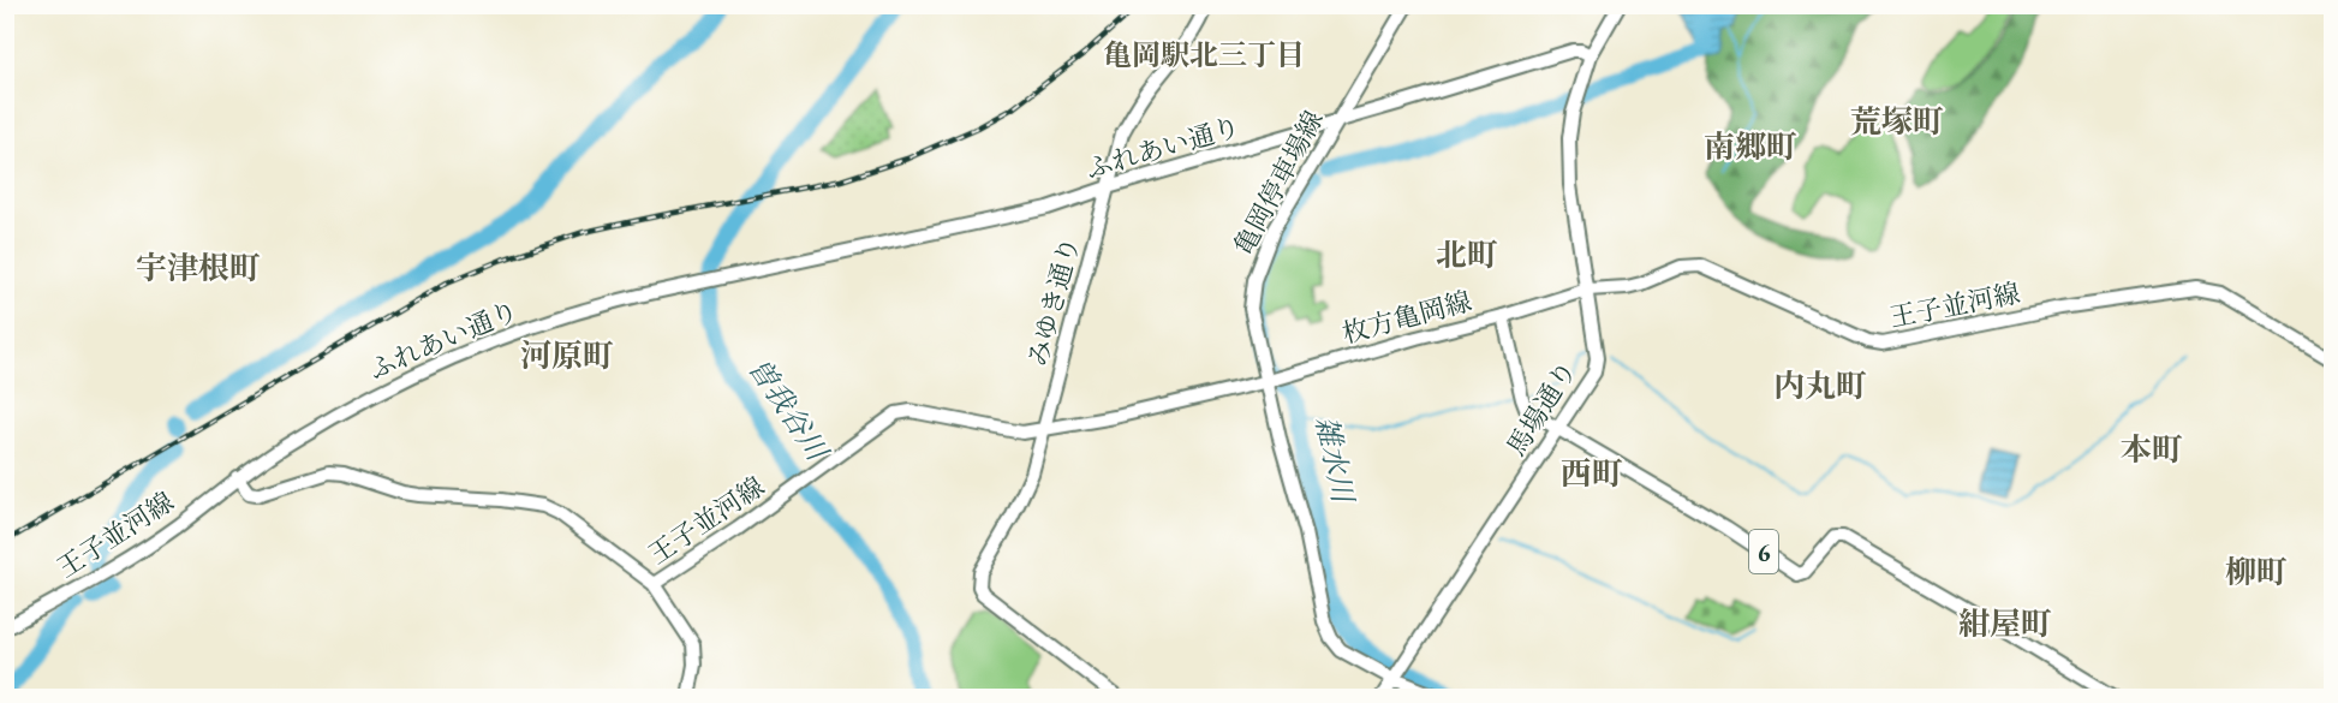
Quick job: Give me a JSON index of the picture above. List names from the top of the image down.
{
  "streets": {
    "main road": [
      "ふれあい通り",
      "亀岡停車場線",
      "みゆき通り",
      "王子並河線",
      "枚方亀岡線",
      "馬場通り",
      "6"
    ]
  },
  "crossings": [
    ["ふれあい通り", "亀岡停車場線"],
    ["ふれあい通り", "みゆき通り"],
    ["ふれあい通り", "王子並河線"],
    ["ふれあい通り", "馬場通り"],
    ["亀岡停車場線", "王子並河線"],
    ["亀岡停車場線", "枚方亀岡線"],
    ["亀岡停車場線", "馬場通り"],
    ["みゆき通り", "王子並河線"],
    ["王子並河線", "枚方亀岡線"],
    ["王子並河線", "馬場通り"],
    ["枚方亀岡線", "馬場通り"]
  ],
  "districts": [
    "亀岡駅北三丁目",
    "荒塚町",
    "南郷町",
    "北町",
    "宇津根町",
    "河原町",
    "内丸町",
    "本町",
    "西町",
    "柳町",
    "紺屋町"
  ],
  "water": ["曽我谷川", "雑水川"]
}
